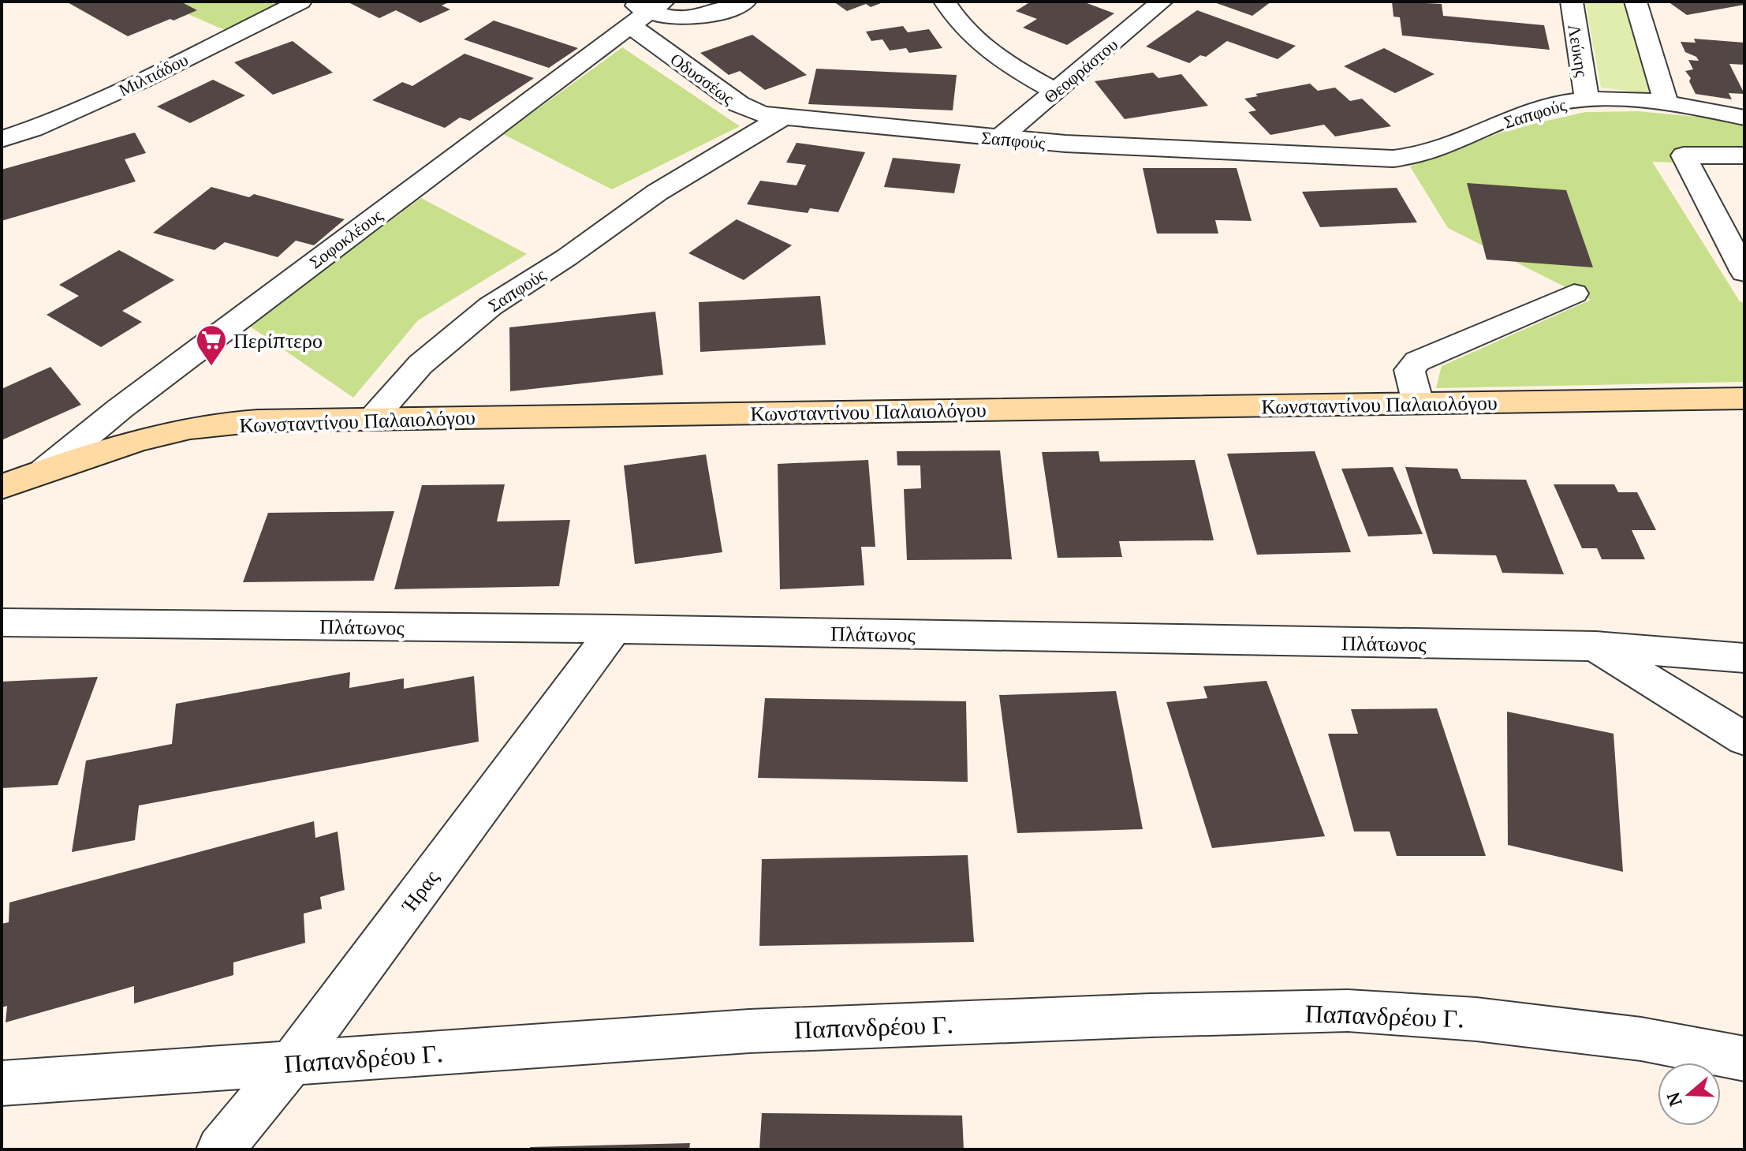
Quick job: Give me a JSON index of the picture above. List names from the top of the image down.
{
  "streets": {
    "street": [
      "Λεύκης",
      "Θεοφράστου",
      "Μιλτιάδου",
      "Οδυσσέως",
      "Σαπφούς",
      "Σοφοκλέους",
      "Κωνσταντίνου Παλαιολόγου",
      "Πλάτωνος",
      "Ήρας",
      "Παπανδρέου Γ."
    ]
  },
  "crossings": [
    ["Λεύκης", "Σαπφούς"],
    ["Θεοφράστου", "Σαπφούς"],
    ["Οδυσσέως", "Σαπφούς"],
    ["Οδυσσέως", "Σοφοκλέους"],
    ["Σαπφούς", "Κωνσταντίνου Παλαιολόγου"],
    ["Σοφοκλέους", "Κωνσταντίνου Παλαιολόγου"],
    ["Πλάτωνος", "Ήρας"],
    ["Ήρας", "Παπανδρέου Γ."]
  ],
  "places": {
    "supermarket": ["Περίπτερο"]
  },
  "north": "left"
}
